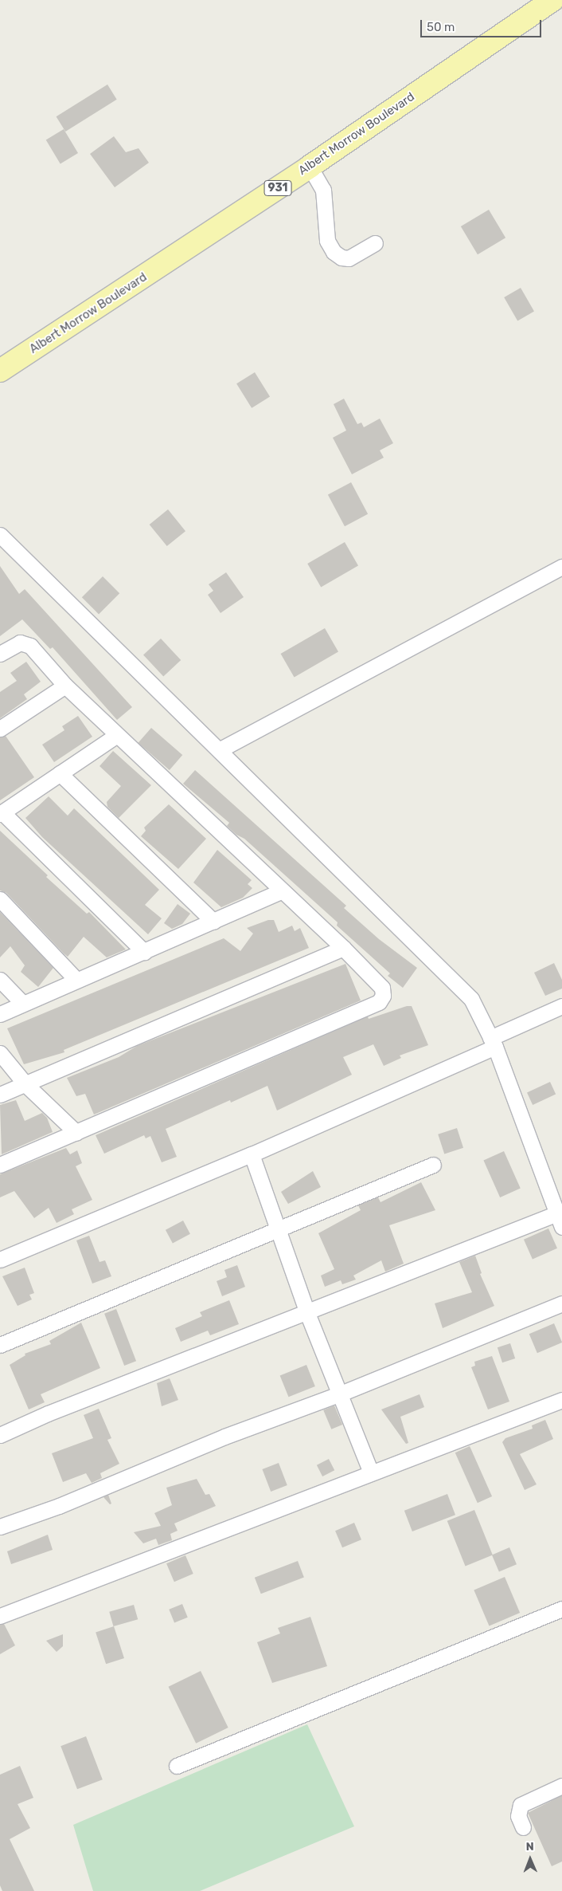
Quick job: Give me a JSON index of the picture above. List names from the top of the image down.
{
  "streets": {
    "main road": ["Albert Morrow Boulevard", "931"]
  },
  "scale_bar": "50 m",
  "north": "top"
}
